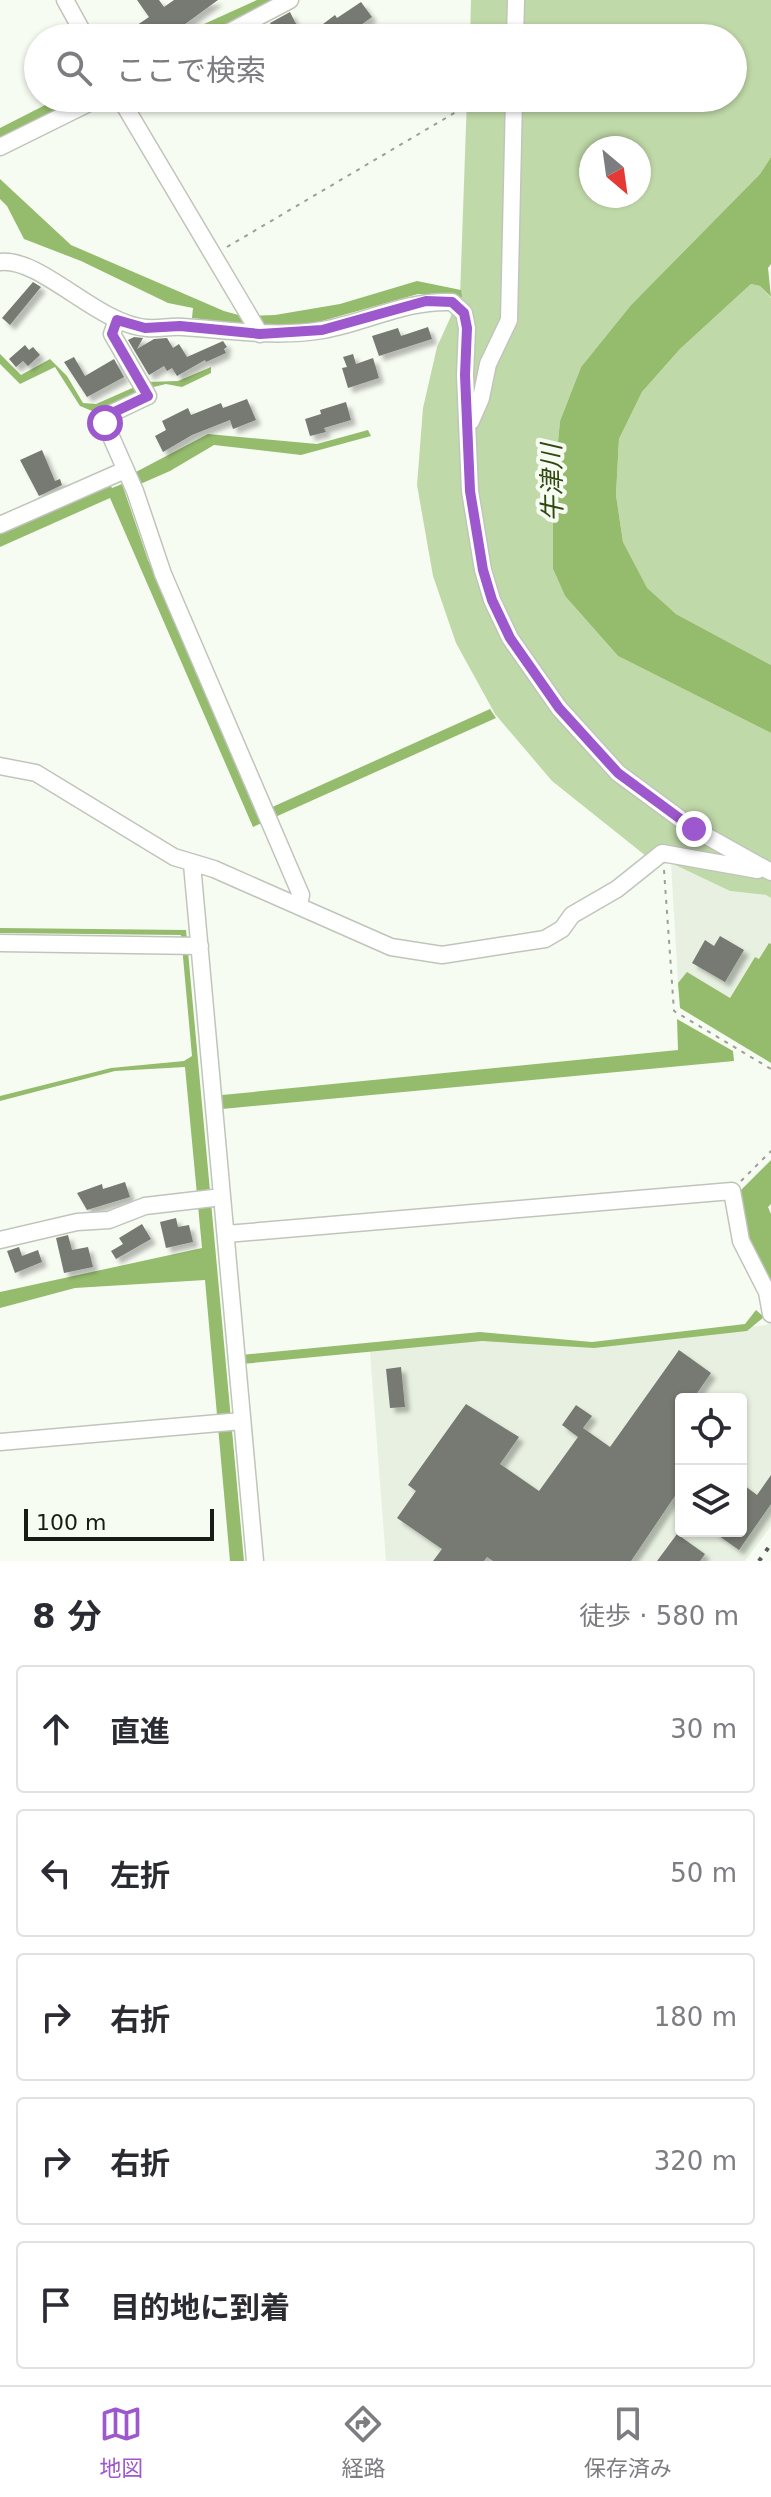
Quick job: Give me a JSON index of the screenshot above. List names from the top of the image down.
{
  "water": ["牛津川"],
  "scale_bar": "100 m",
  "north": "bottom right",
  "page": {
    "search": "ここで検索",
    "scale": "100 m",
    "heading": ["8 分", "徒歩 · 580 m"],
    "list": [
      ["直進", "30 m"],
      ["左折", "50 m"],
      ["右折", "180 m"],
      ["右折", "320 m"],
      "目的地に到着"
    ],
    "nav": ["地図", "経路", "保存済み"]
  }
}
